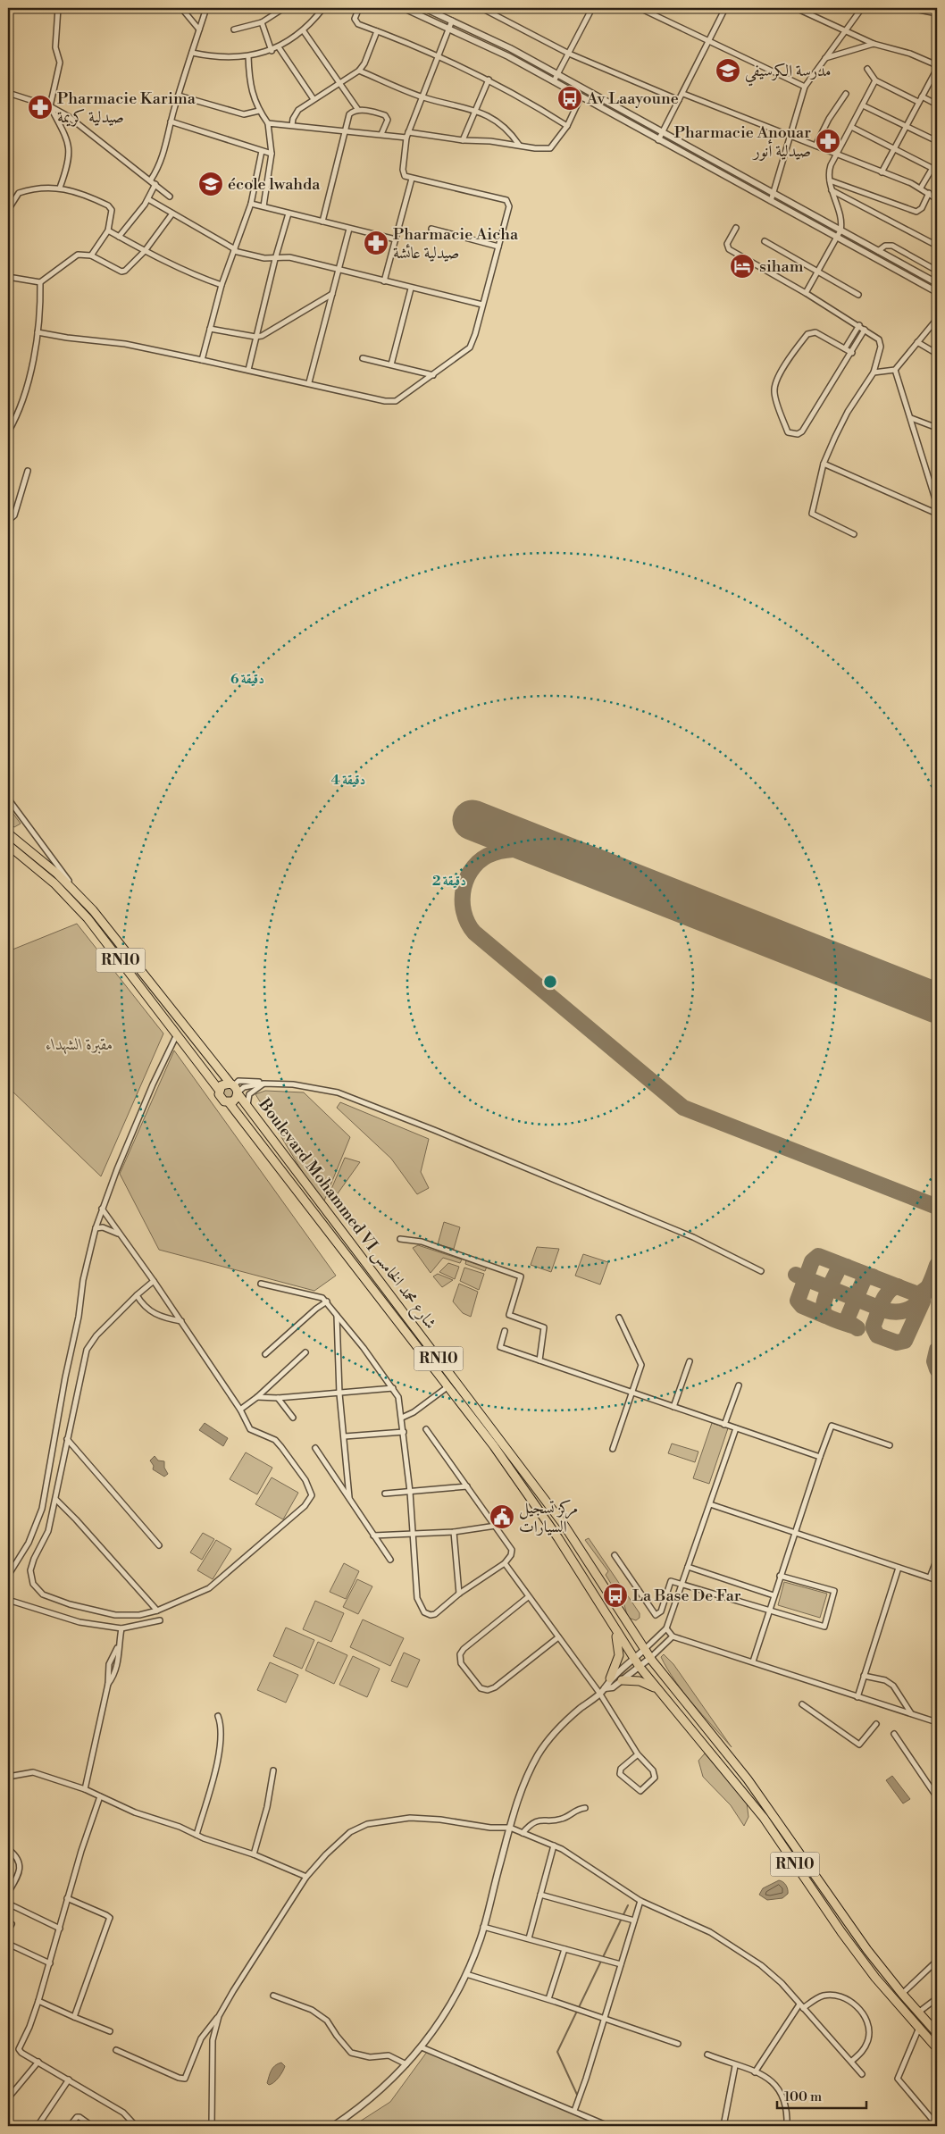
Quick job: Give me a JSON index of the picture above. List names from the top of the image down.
{
  "streets": {
    "main road": ["RN10", "Boulevard Mohammed VI شارع محمد الخامس"]
  },
  "crossings": [
    ["RN10", "Boulevard Mohammed VI شارع محمد الخامس"]
  ],
  "parks": ["مقبرة الشهداء"],
  "places": {
    "school or university": ["مدرسة الكرسيفي", "école lwahda"],
    "bus stop": ["Av Laayoune", "La Base De Far"],
    "pharmacy": ["Pharmacie Karima صيدلية كريمة", "Pharmacie Anouar صيدلية أنور", "Pharmacie Aicha صيدلية عائشة"],
    "hotel": ["siham"],
    "public building": ["مركز تسجيل السيارات"]
  },
  "scale_bar": "100 m",
  "rings": ["6 دقيقة", "4 دقيقة", "2 دقيقة"]
}
